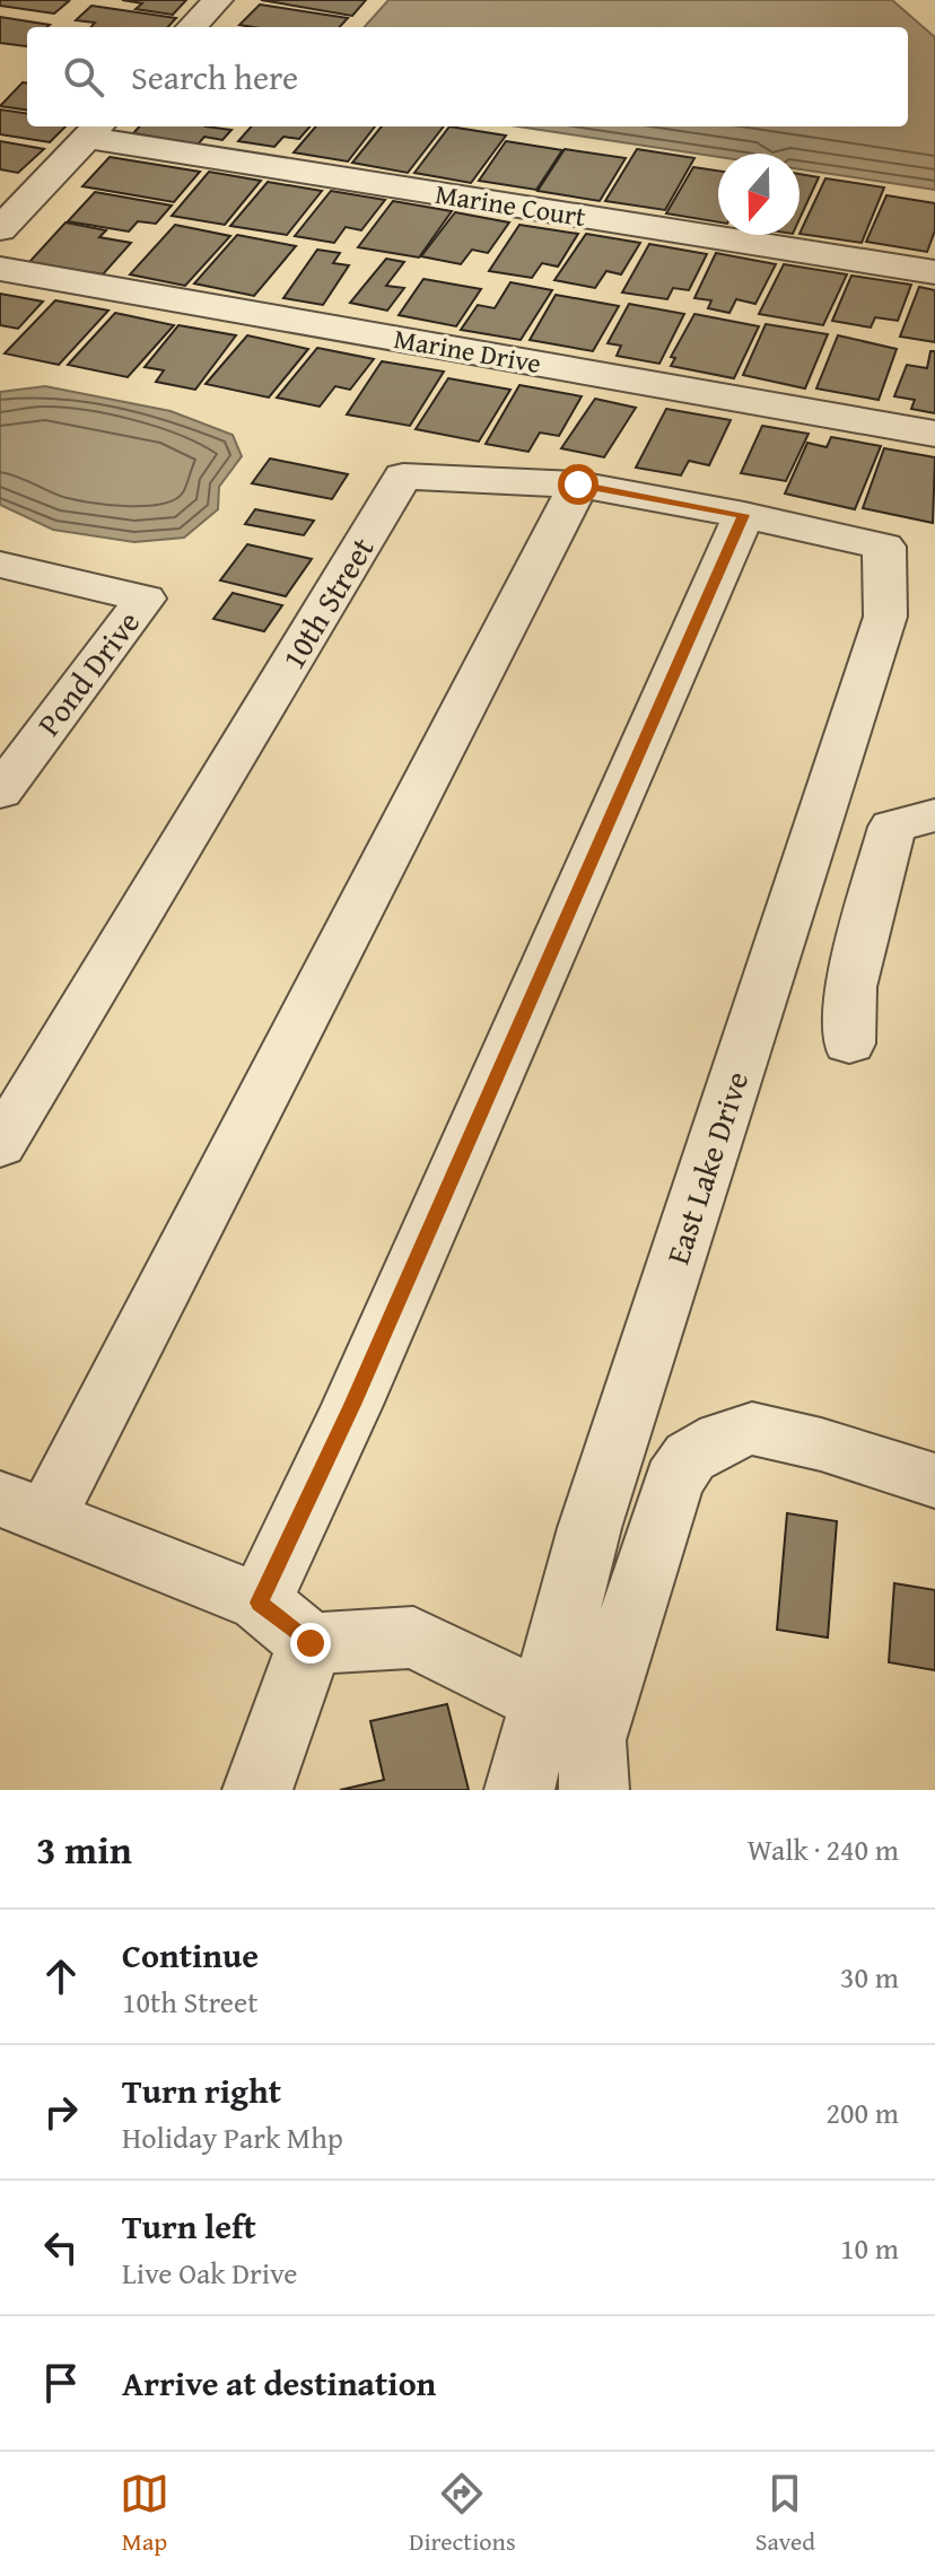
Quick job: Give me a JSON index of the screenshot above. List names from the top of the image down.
{
  "streets": {
    "street": [
      "Marine Court",
      "Marine Drive",
      "10th Street",
      "Pond Drive",
      "East Lake Drive"
    ]
  },
  "crossings": [
    ["10th Street", "East Lake Drive"]
  ],
  "north": "bottom",
  "page": {
    "search": "Search here",
    "heading": ["3 min", "Walk · 240 m"],
    "list": [
      ["Continue", "10th Street", "30 m"],
      ["Turn right", "Holiday Park Mhp", "200 m"],
      ["Turn left", "Live Oak Drive", "10 m"],
      "Arrive at destination"
    ],
    "nav": ["Map", "Directions", "Saved"]
  }
}
